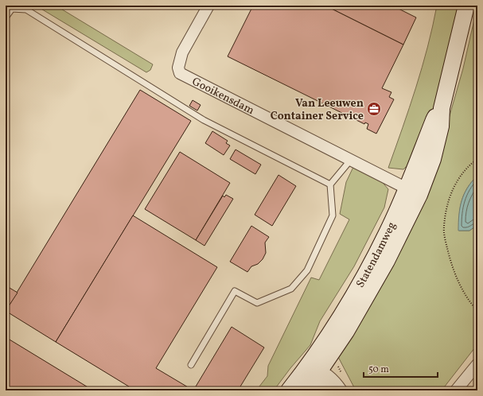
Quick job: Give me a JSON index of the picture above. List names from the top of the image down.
{
  "streets": {
    "main road": ["Statendamweg"],
    "street": ["Gooikensdam"]
  },
  "crossings": [
    ["Gooikensdam", "Statendamweg"]
  ],
  "places": {
    "office": ["Van Leeuwen Container Service"]
  },
  "scale_bar": "50 m"
}
